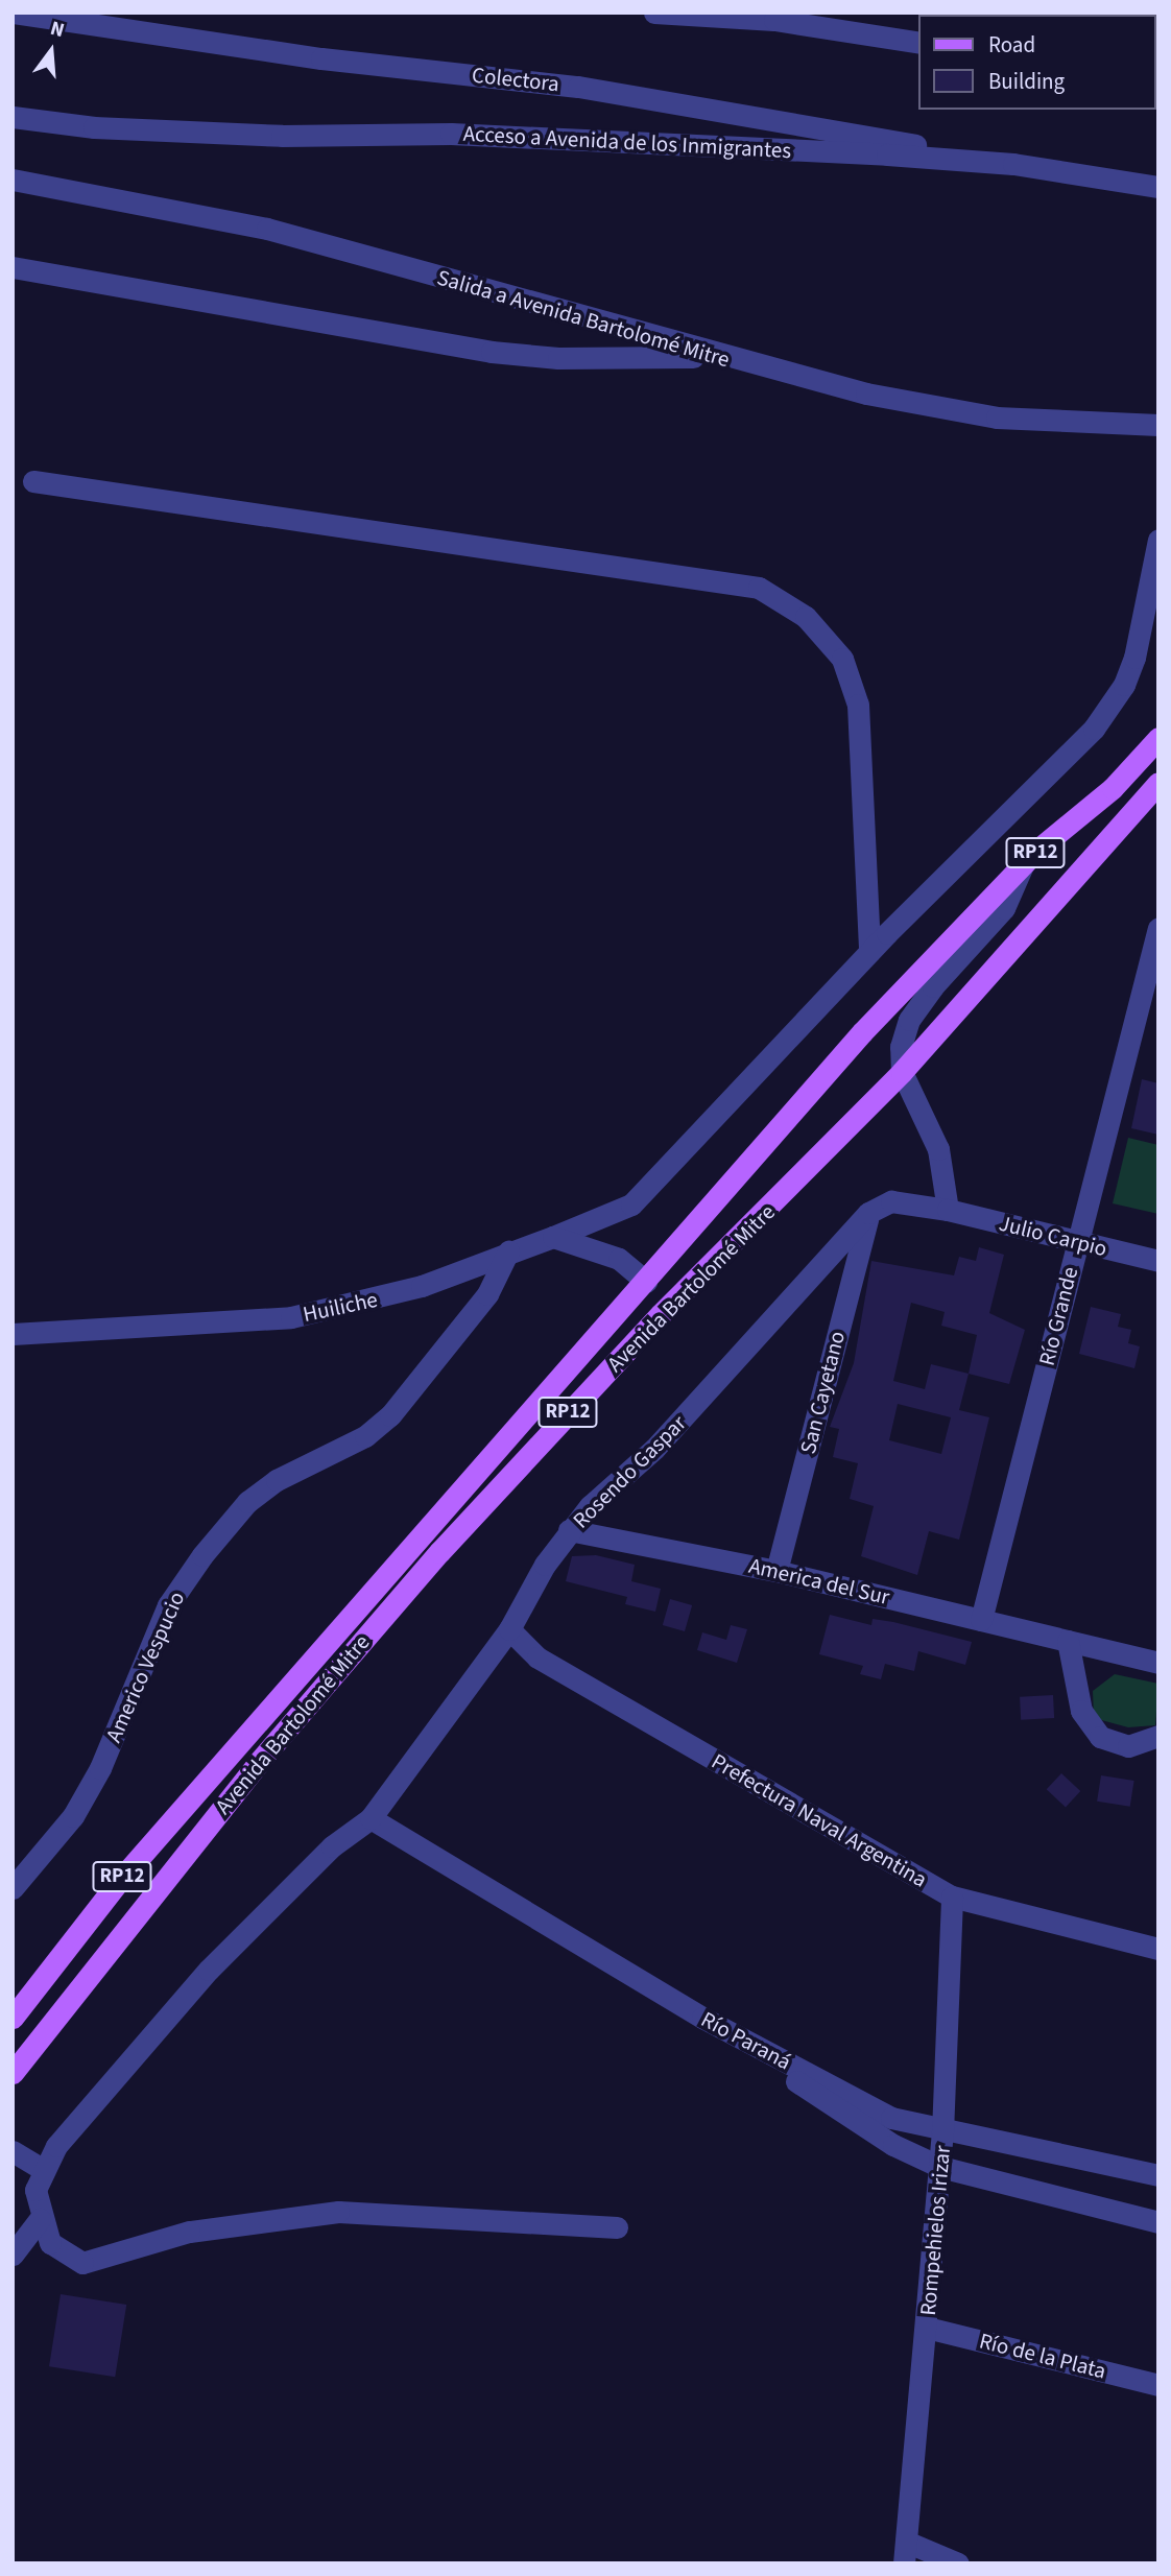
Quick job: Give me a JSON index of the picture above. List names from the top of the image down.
{
  "streets": {
    "main road": ["RP12", "Avenida Bartolomé Mitre"],
    "street": [
      "Colectora",
      "Acceso a Avenida de los Inmigrantes",
      "Salida a Avenida Bartolomé Mitre",
      "Julio Carpio",
      "Huiliche",
      "Río Grande",
      "San Cayetano",
      "Rosendo Gaspar",
      "America del Sur",
      "Americo Vespucio",
      "Prefectura Naval Argentina",
      "Río Paraná",
      "Rompehielos Irizar",
      "Río de la Plata"
    ]
  },
  "crossings": [
    ["Colectora", "Acceso a Avenida de los Inmigrantes"],
    ["Julio Carpio", "Río Grande"],
    ["Huiliche", "Americo Vespucio"],
    ["Río Grande", "America del Sur"],
    ["San Cayetano", "Rosendo Gaspar"],
    ["San Cayetano", "America del Sur"],
    ["Rosendo Gaspar", "America del Sur"],
    ["Rosendo Gaspar", "Prefectura Naval Argentina"],
    ["Rosendo Gaspar", "Río Paraná"],
    ["Prefectura Naval Argentina", "Rompehielos Irizar"],
    ["Río Paraná", "Rompehielos Irizar"],
    ["Rompehielos Irizar", "Río de la Plata"]
  ],
  "legend": ["Road", "Building"],
  "north": "top"
}
